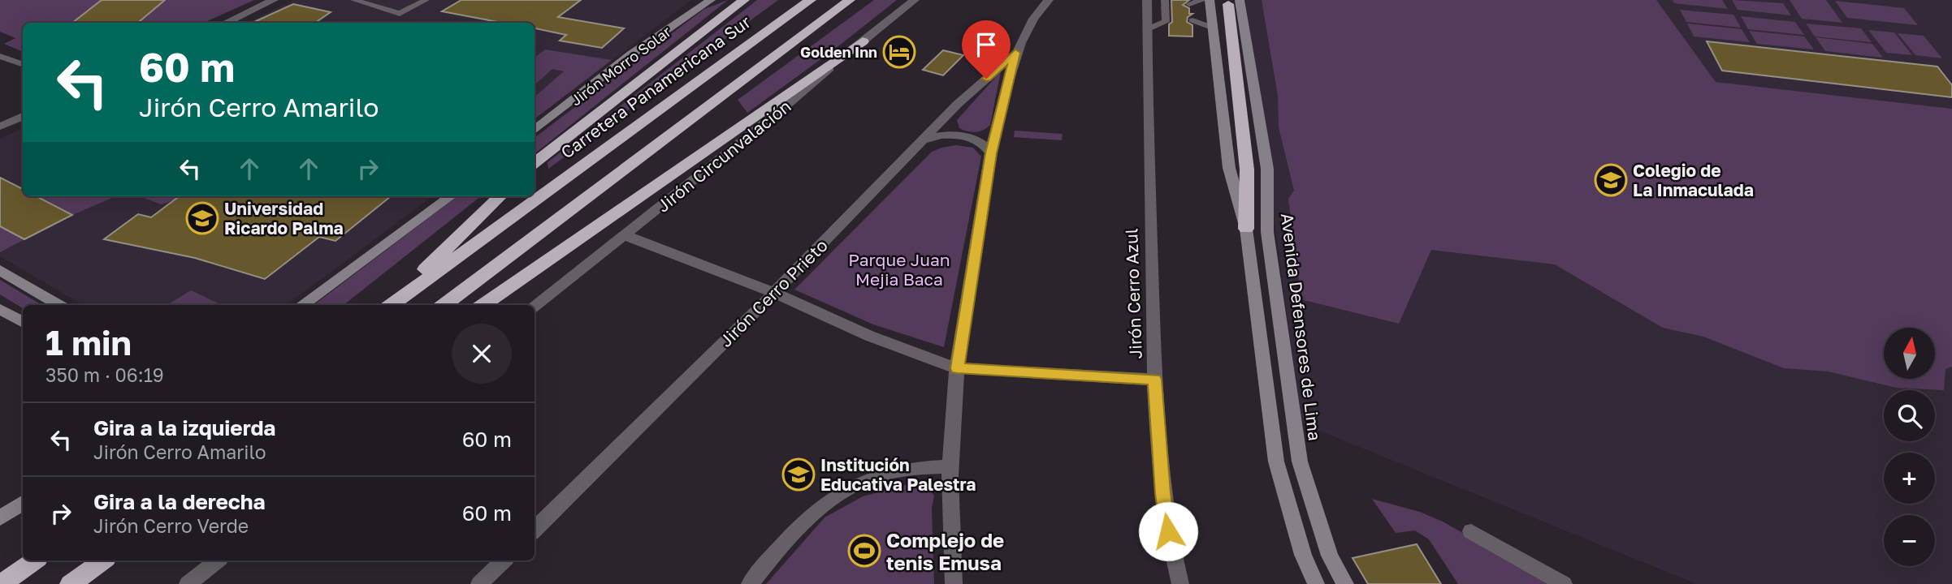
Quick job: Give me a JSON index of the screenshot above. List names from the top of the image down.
{
  "streets": {
    "highway": ["Carretera Panamericana Sur"],
    "main road": ["Jirón Morro Solar", "Avenida Defensores de Lima"],
    "street": ["Jirón Circunvalación", "Jirón Cerro Prieto", "Jirón Cerro Azul"]
  },
  "parks": ["Parque Juan Mejia Baca"],
  "places": {
    "hotel": ["Golden Inn"],
    "school or university": ["Colegio de La Inmaculada", "Universidad Ricardo Palma", "Institución Educativa Palestra"],
    "sports": ["Complejo de tenis Emusa"]
  },
  "north": "top",
  "page": {
    "turn": ["60 m", "Jirón Cerro Amarilo"],
    "heading": ["1 min", "350 m · 06:19"],
    "map_buttons": ["+", "−"],
    "list": [
      {
        "name": "Gira a la izquierda",
        "note": "Jirón Cerro Amarilo",
        "value": "60 m"
      },
      {
        "name": "Gira a la derecha",
        "note": "Jirón Cerro Verde",
        "value": "60 m"
      }
    ]
  }
}
